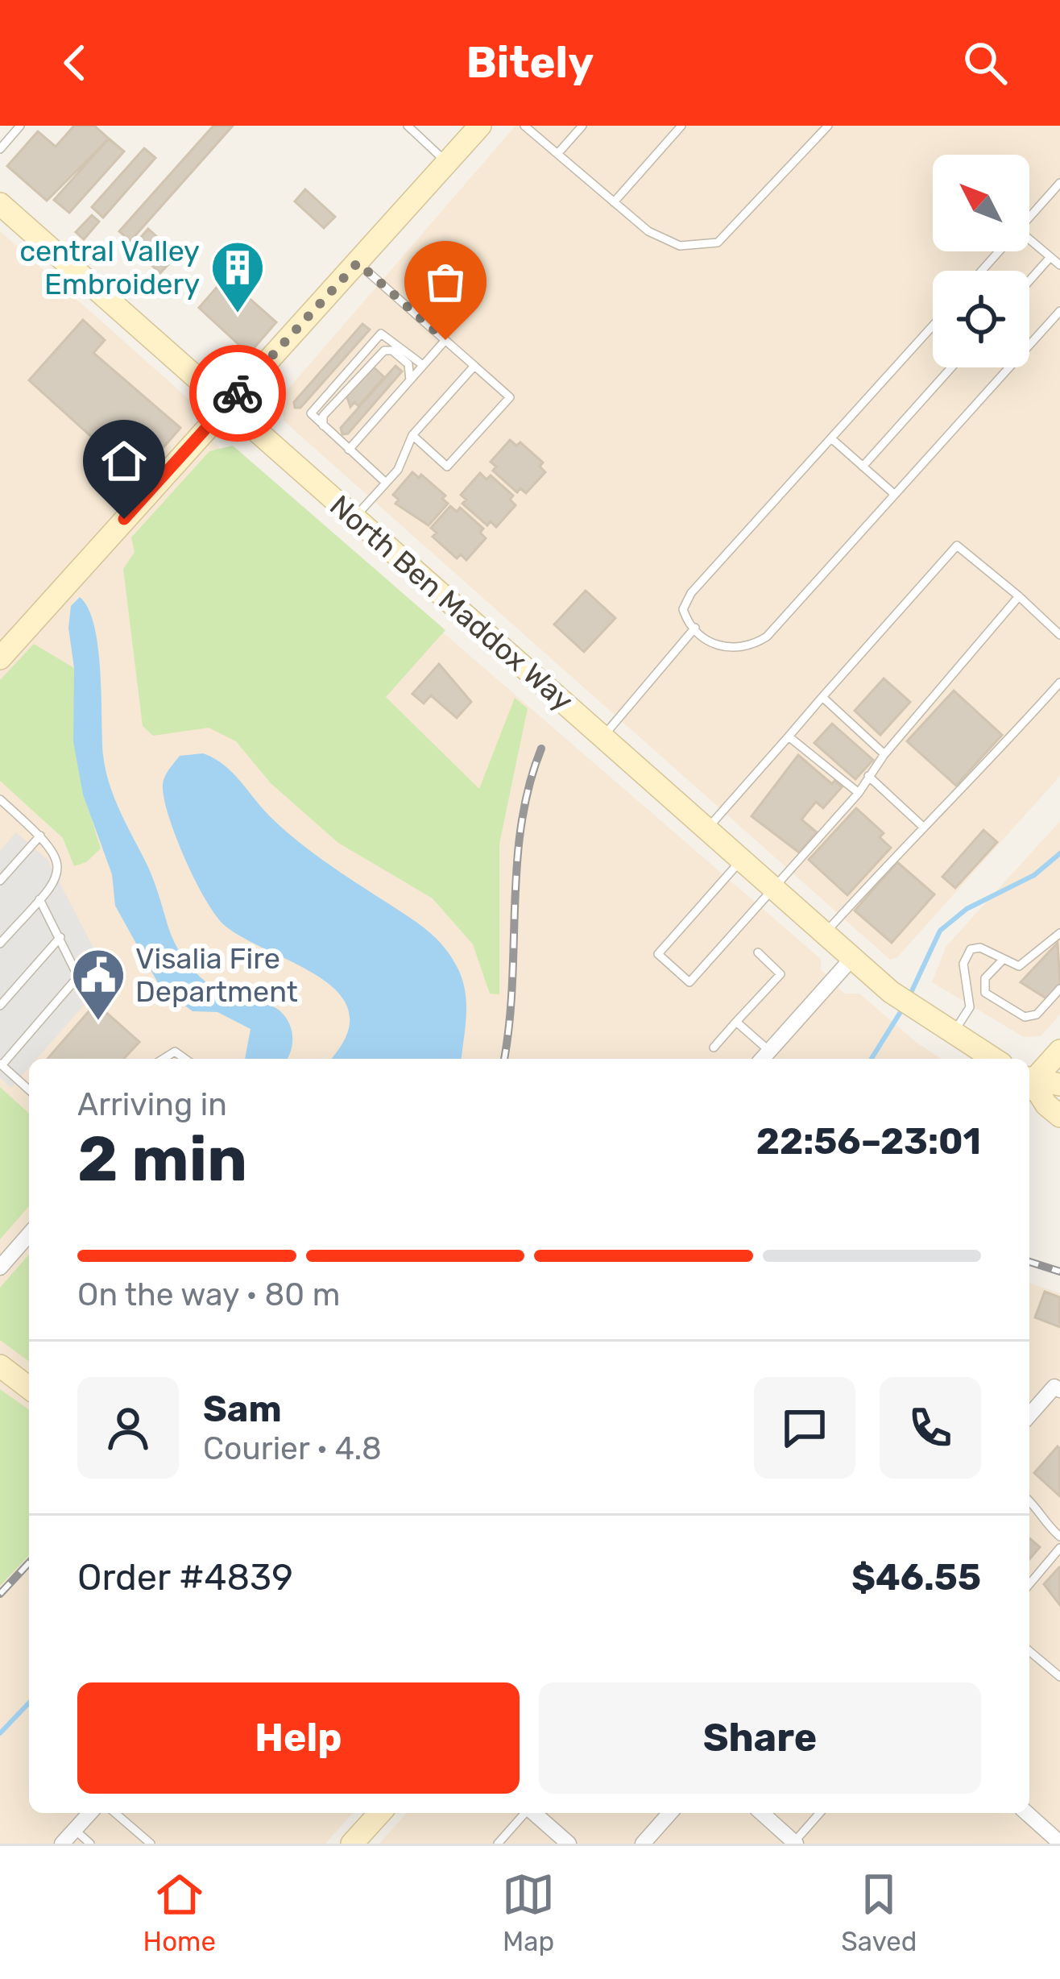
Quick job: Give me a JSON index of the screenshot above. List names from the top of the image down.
{
  "streets": {
    "main road": ["North Ben Maddox Way"]
  },
  "places": {
    "building": ["central Valley Embroidery"],
    "public building": ["Visalia Fire Department"]
  },
  "north": "top left",
  "page": {
    "header": "Bitely",
    "heading": ["2 min", "Arriving in", "22:56–23:01"],
    "panel": [
      "Sam",
      "Courier · 4.8",
      "Order #4839",
      "$46.55"
    ],
    "bar": "On the way · 80 m",
    "buttons": ["Help", "Share"],
    "tabs": ["Home", "Map", "Saved"]
  }
}
